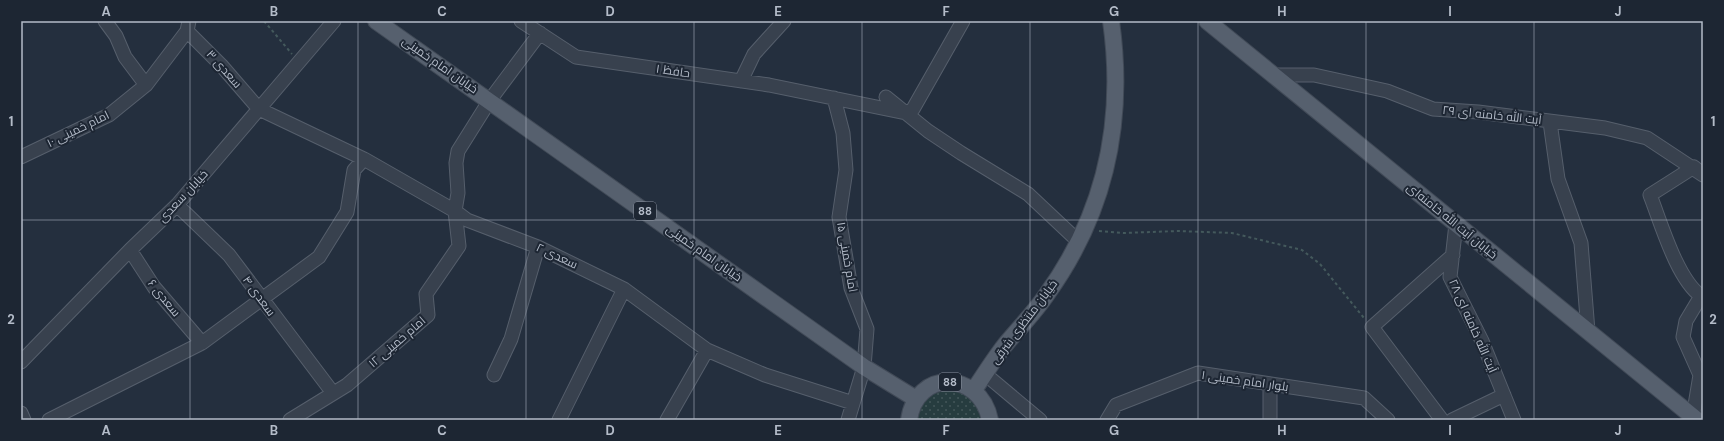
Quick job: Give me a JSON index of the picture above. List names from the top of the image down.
{
  "streets": {
    "main road": [
      "خیابان امام خمینی",
      "88",
      "خیابان آیت الله خامنه‌ای",
      "خیابان منتظری شرقی"
    ],
    "street": [
      "سعدی ۳",
      "حافظ ۱",
      "آیت الله خامنه ای ۲۹",
      "امام خمینی ۱۰",
      "خیابان سعدی",
      "سعدی ۲",
      "امام خمینی ۱۵",
      "سعدی ۴",
      "سعدی ۶",
      "آیت الله خامنه ای ۲۸",
      "امام خمینی ۱۲",
      "بلوار امام خمینی ۱"
    ]
  },
  "crossings": [
    ["خیابان امام خمینی", "88"],
    ["خیابان امام خمینی", "امام خمینی ۱۵"],
    ["خیابان امام خمینی", "امام خمینی ۱۲"],
    ["سعدی ۳", "امام خمینی ۱۰"],
    ["سعدی ۳", "خیابان سعدی"],
    ["سعدی ۳", "سعدی ۲"],
    ["حافظ ۱", "امام خمینی ۱۵"],
    ["حافظ ۱", "امام خمینی ۱۲"],
    ["آیت الله خامنه ای ۲۹", "خیابان آیت الله خامنه‌ای"],
    ["خیابان سعدی", "سعدی ۲"],
    ["خیابان سعدی", "سعدی ۴"],
    ["خیابان سعدی", "سعدی ۶"],
    ["88", "خیابان منتظری شرقی"],
    ["خیابان آیت الله خامنه‌ای", "آیت الله خامنه ای ۲۸"],
    ["سعدی ۲", "امام خمینی ۱۵"],
    ["سعدی ۲", "امام خمینی ۱۲"],
    ["سعدی ۴", "امام خمینی ۱۲"]
  ],
  "grid": {
    "columns": [
      "A",
      "B",
      "C",
      "D",
      "E",
      "F",
      "G",
      "H",
      "I",
      "J"
    ],
    "rows": ["1", "2"]
  }
}
